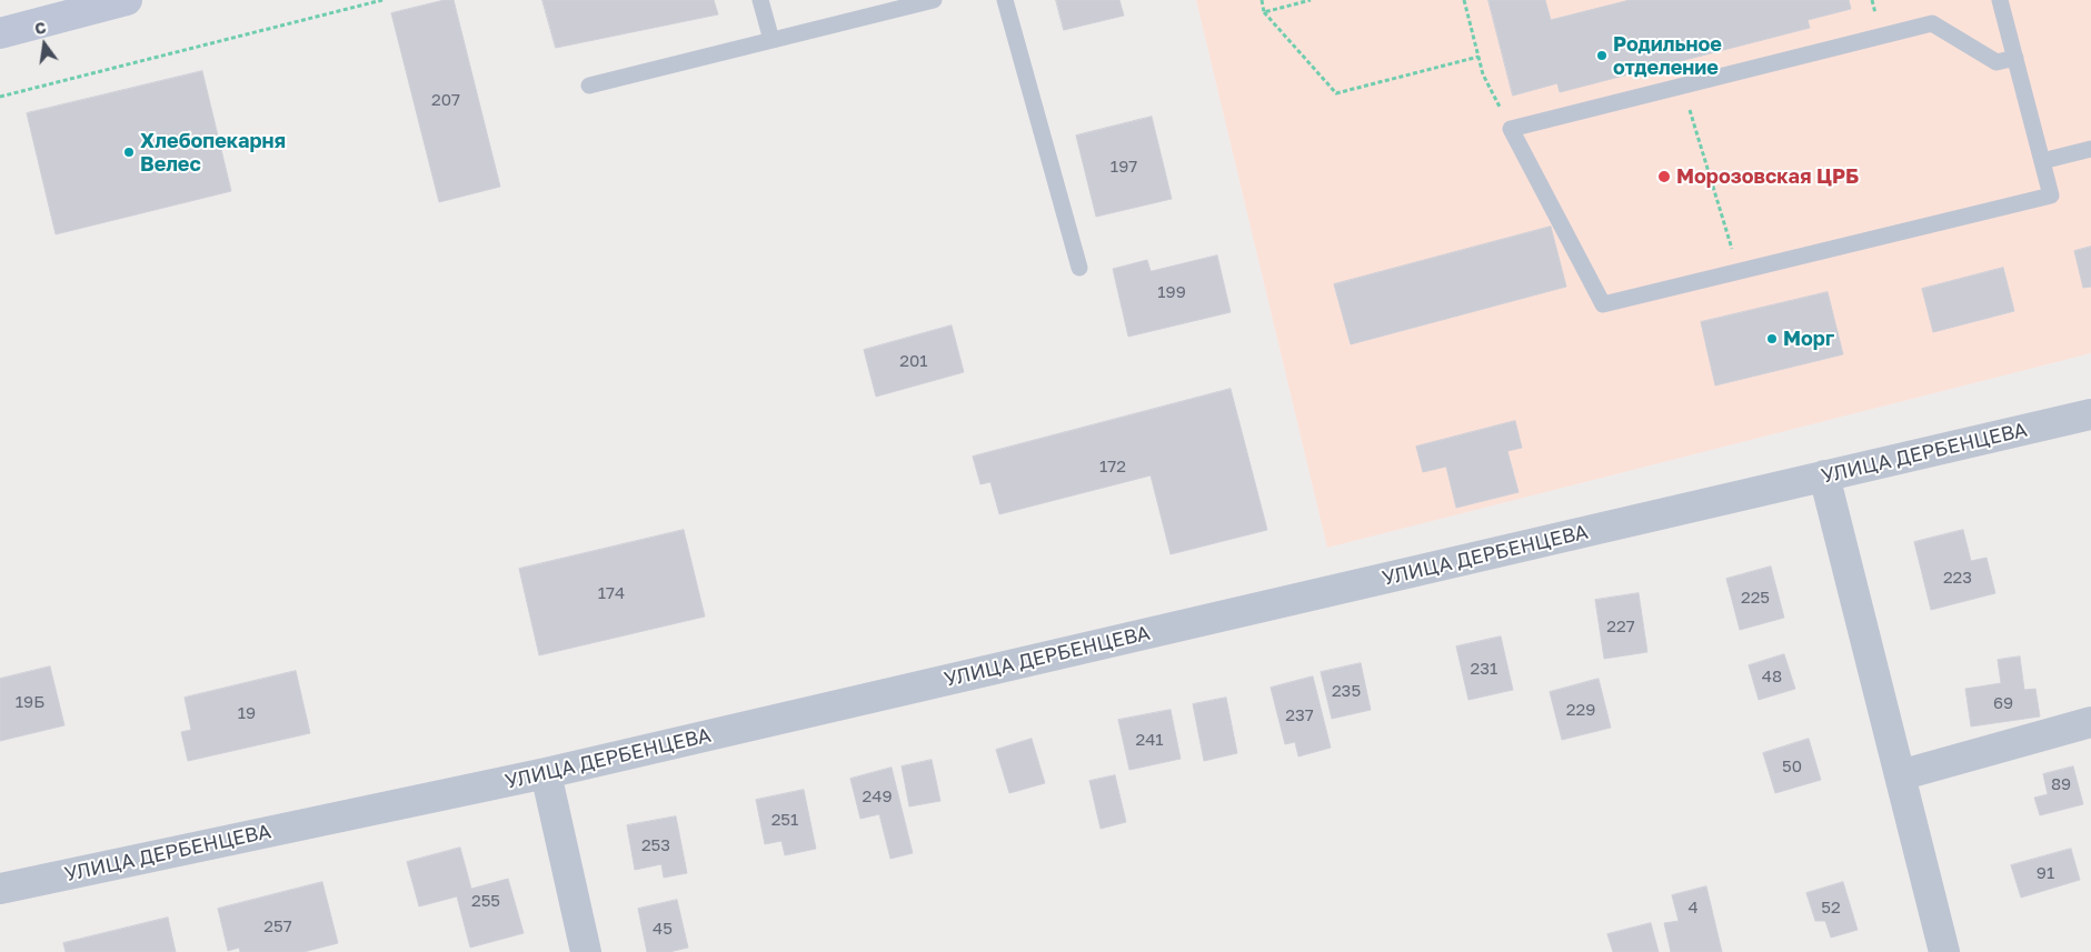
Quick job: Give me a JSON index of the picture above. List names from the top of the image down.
{
  "streets": {
    "street": ["УЛИЦА ДЕРБЕНЦЕВА"]
  },
  "places": [
    "Родильное отделение",
    "Хлебопекарня Велес",
    "Морозовская ЦРБ",
    "Морг"
  ],
  "house_numbers": [
    "207",
    "197",
    "199",
    "201",
    "172",
    "223",
    "174",
    "225",
    "227",
    "231",
    "48",
    "235",
    "19Б",
    "69",
    "229",
    "19",
    "237",
    "241",
    "50",
    "89",
    "249",
    "251",
    "253",
    "91",
    "255",
    "4",
    "52",
    "257",
    "45"
  ],
  "north": "top"
}
